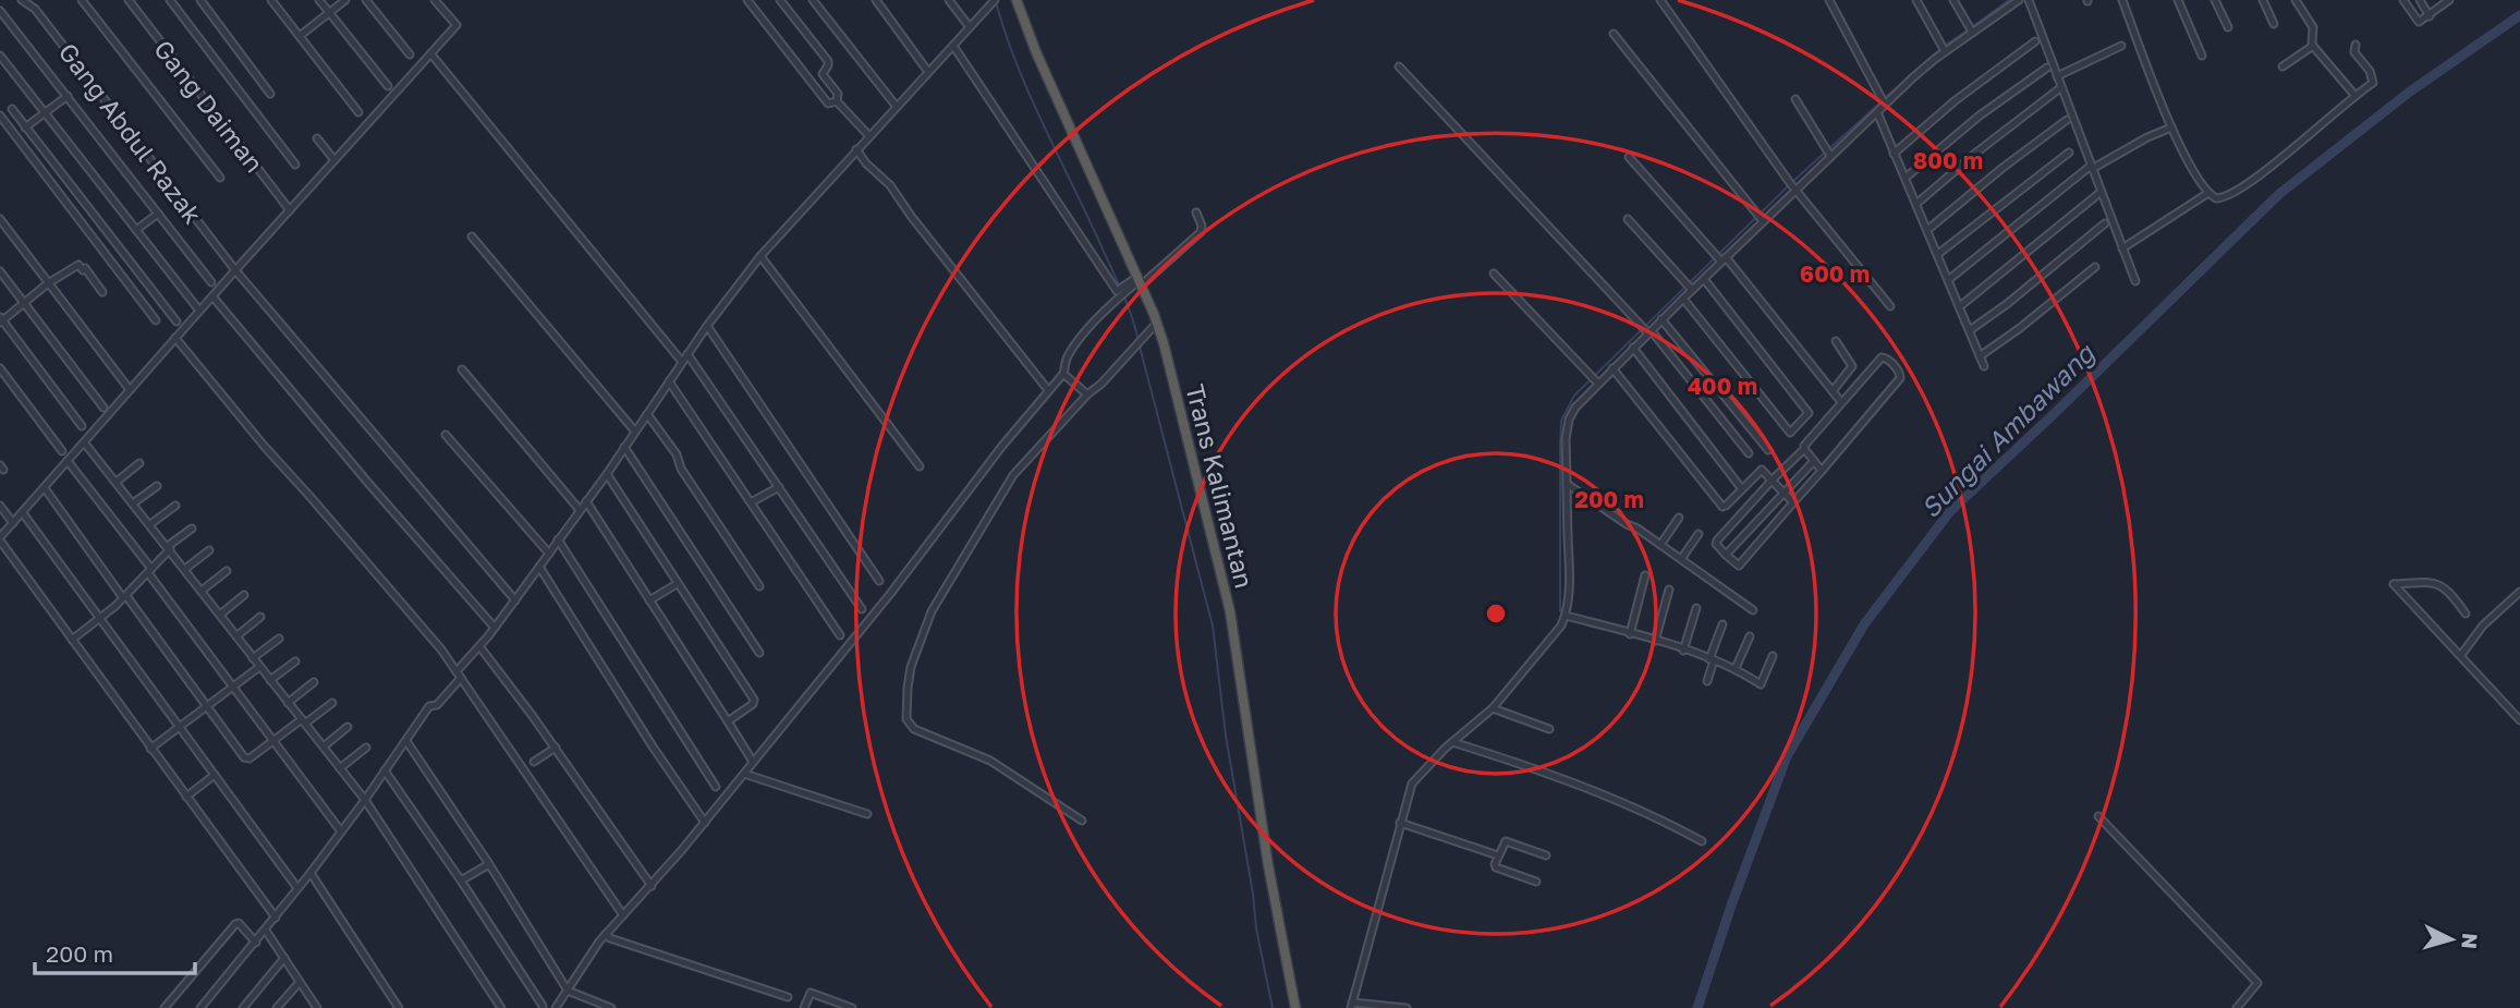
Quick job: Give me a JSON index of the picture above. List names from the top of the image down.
{
  "streets": {
    "highway": ["Trans Kalimantan"],
    "street": ["Gang Daiman", "Gang Abdul Razak"]
  },
  "water": ["Sungai Ambawang"],
  "scale_bar": "200 m",
  "north": "right",
  "rings": [
    "800 m",
    "600 m",
    "400 m",
    "200 m"
  ]
}
